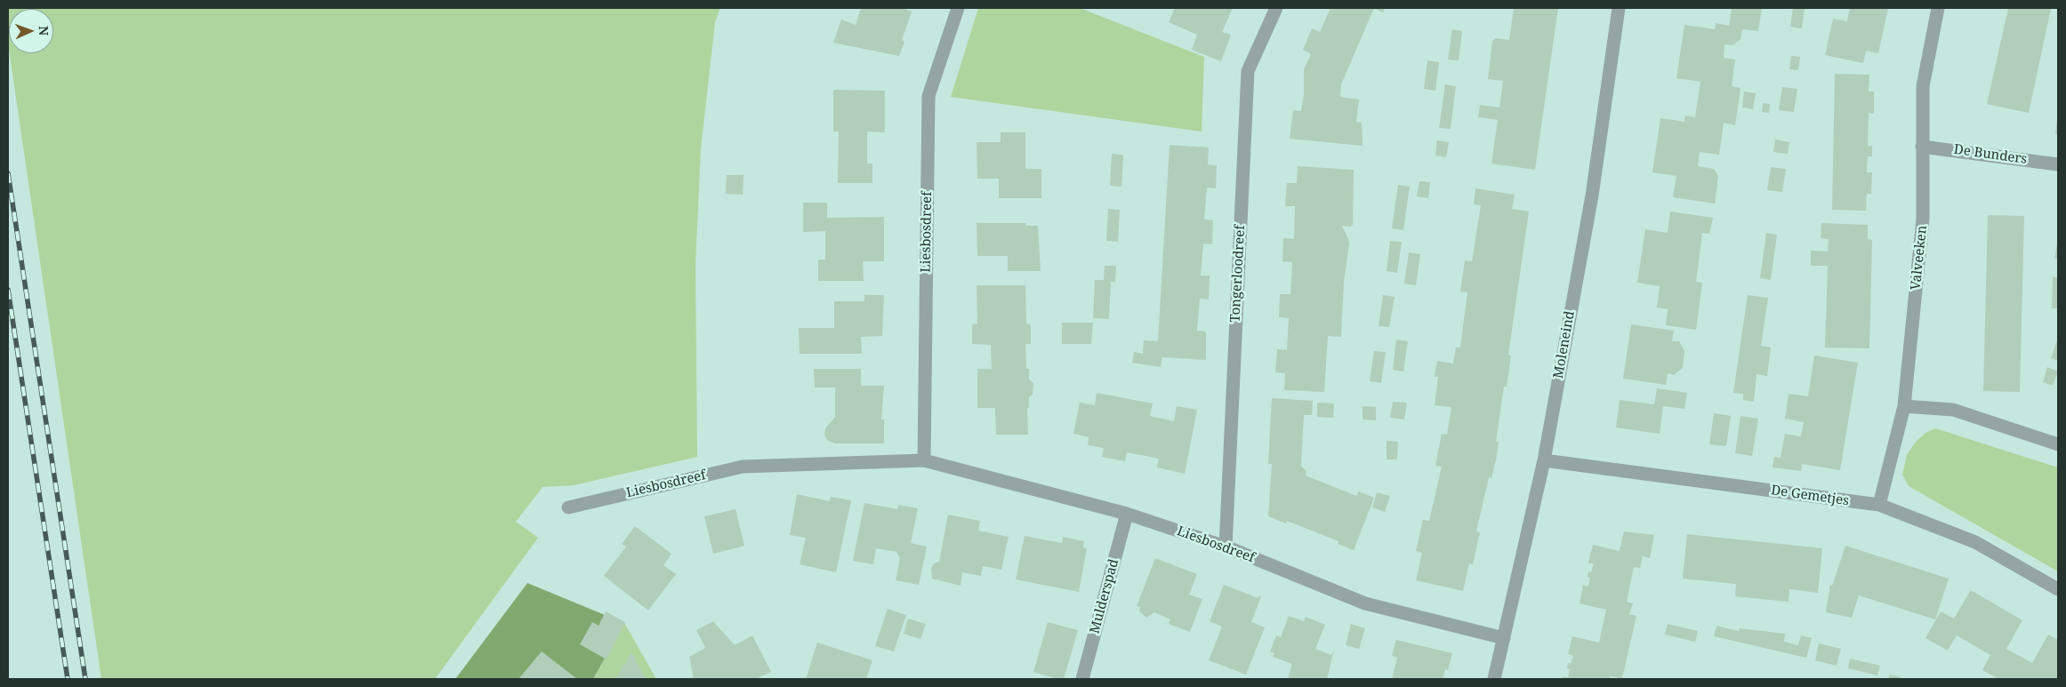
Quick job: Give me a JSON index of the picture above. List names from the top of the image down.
{
  "streets": {
    "street": [
      "De Bunders",
      "Liesbosdreef",
      "Valveeken",
      "Tongerloodreef",
      "Moleneind",
      "De Gemetjes",
      "Mulderspad"
    ]
  },
  "crossings": [
    ["De Bunders", "Valveeken"],
    ["Liesbosdreef", "Tongerloodreef"],
    ["Liesbosdreef", "Moleneind"],
    ["Liesbosdreef", "Mulderspad"],
    ["Valveeken", "De Gemetjes"],
    ["Moleneind", "De Gemetjes"]
  ],
  "north": "right"
}
